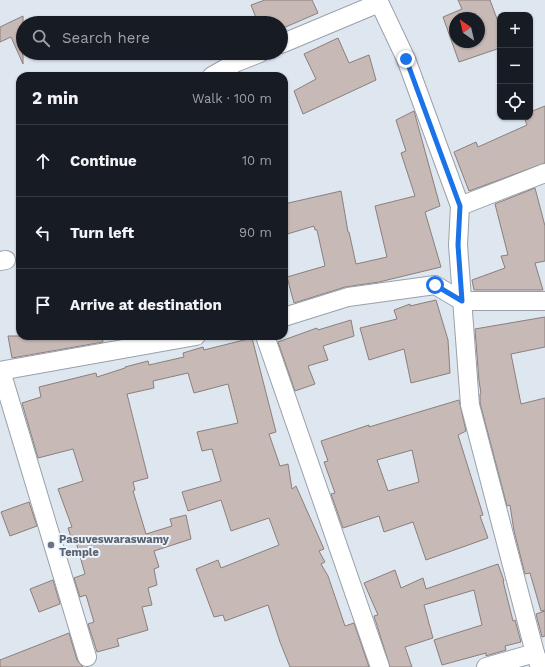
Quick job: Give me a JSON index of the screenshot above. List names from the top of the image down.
{
  "places": ["Pasuveswaraswamy Temple"],
  "north": "top left",
  "page": {
    "map_buttons": ["+", "−"],
    "search": "Search here",
    "heading": ["2 min", "Walk · 100 m"],
    "list": [
      ["Continue", "10 m"],
      ["Turn left", "90 m"],
      "Arrive at destination"
    ]
  }
}
